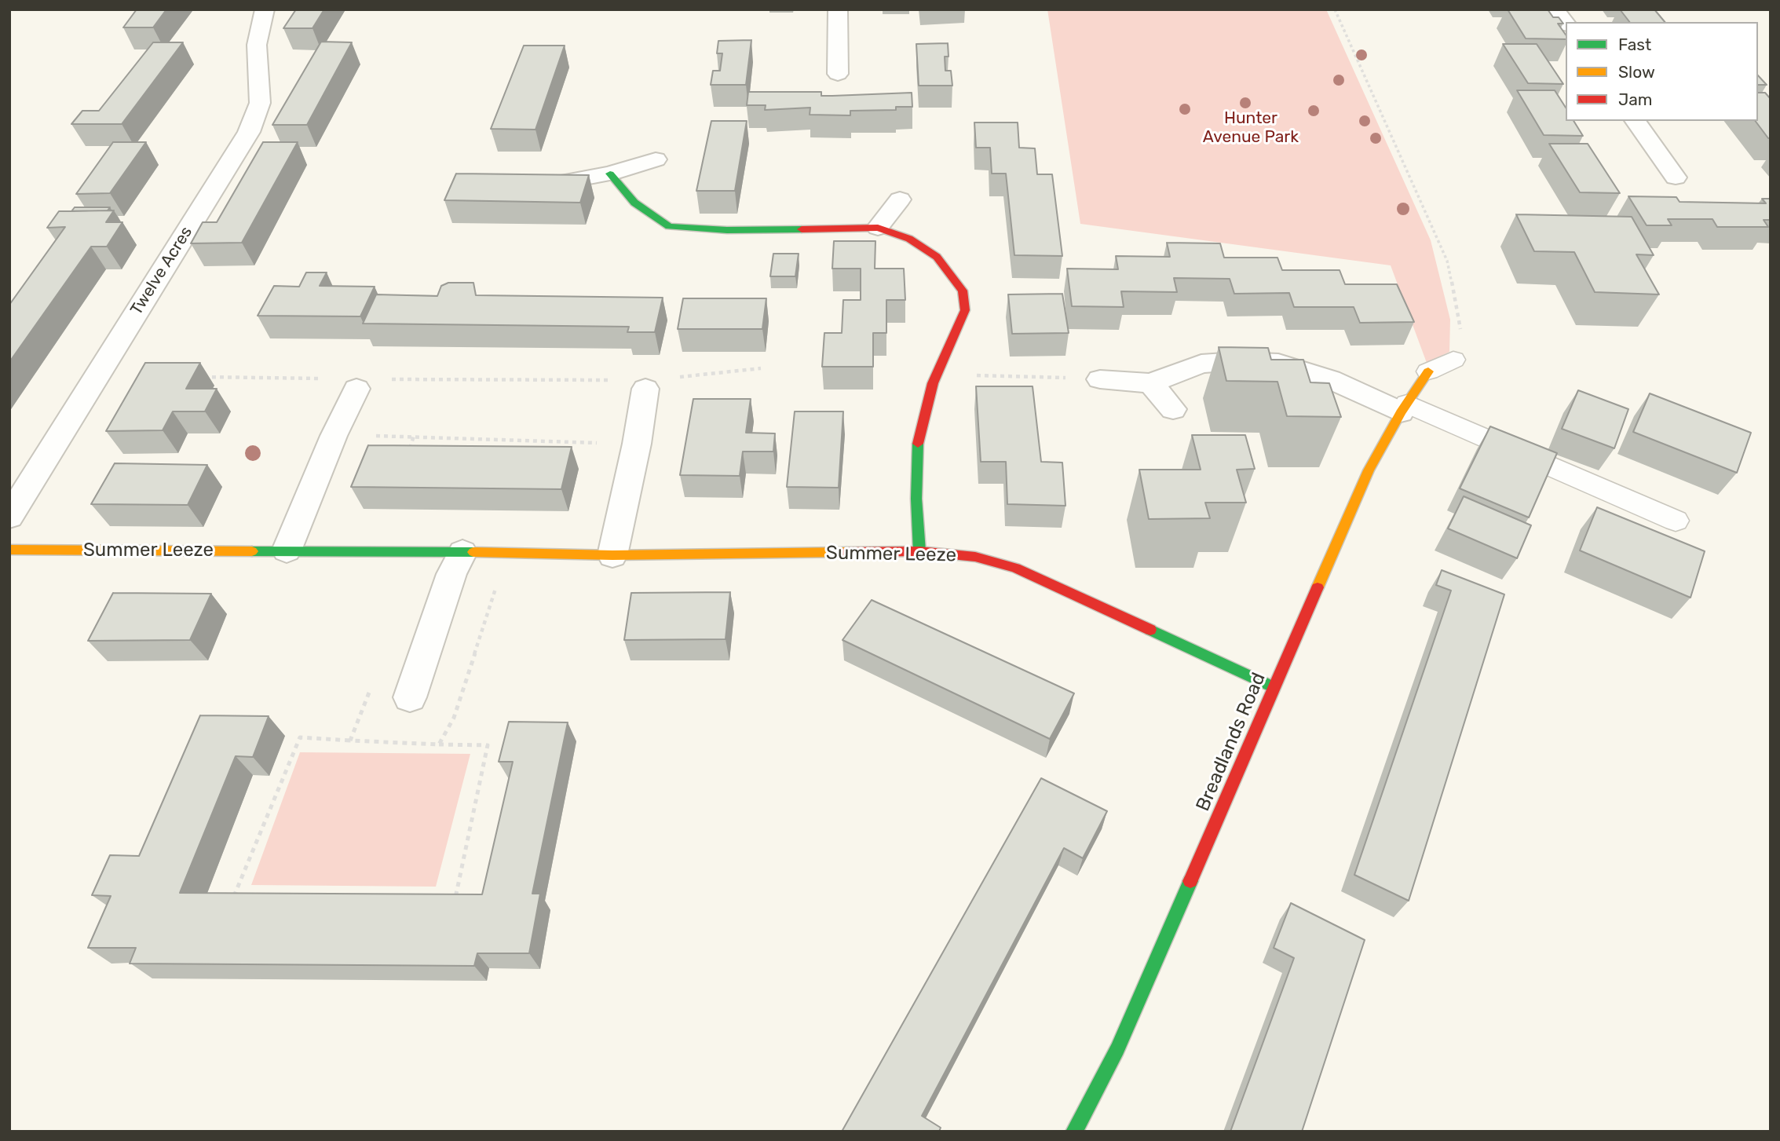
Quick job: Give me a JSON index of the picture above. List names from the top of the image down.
{
  "streets": {
    "street": ["Twelve Acres", "Summer Leeze", "Breadlands Road"]
  },
  "crossings": [
    ["Summer Leeze", "Breadlands Road"]
  ],
  "parks": ["Hunter Avenue Park"],
  "legend": ["Fast", "Slow", "Jam"]
}
